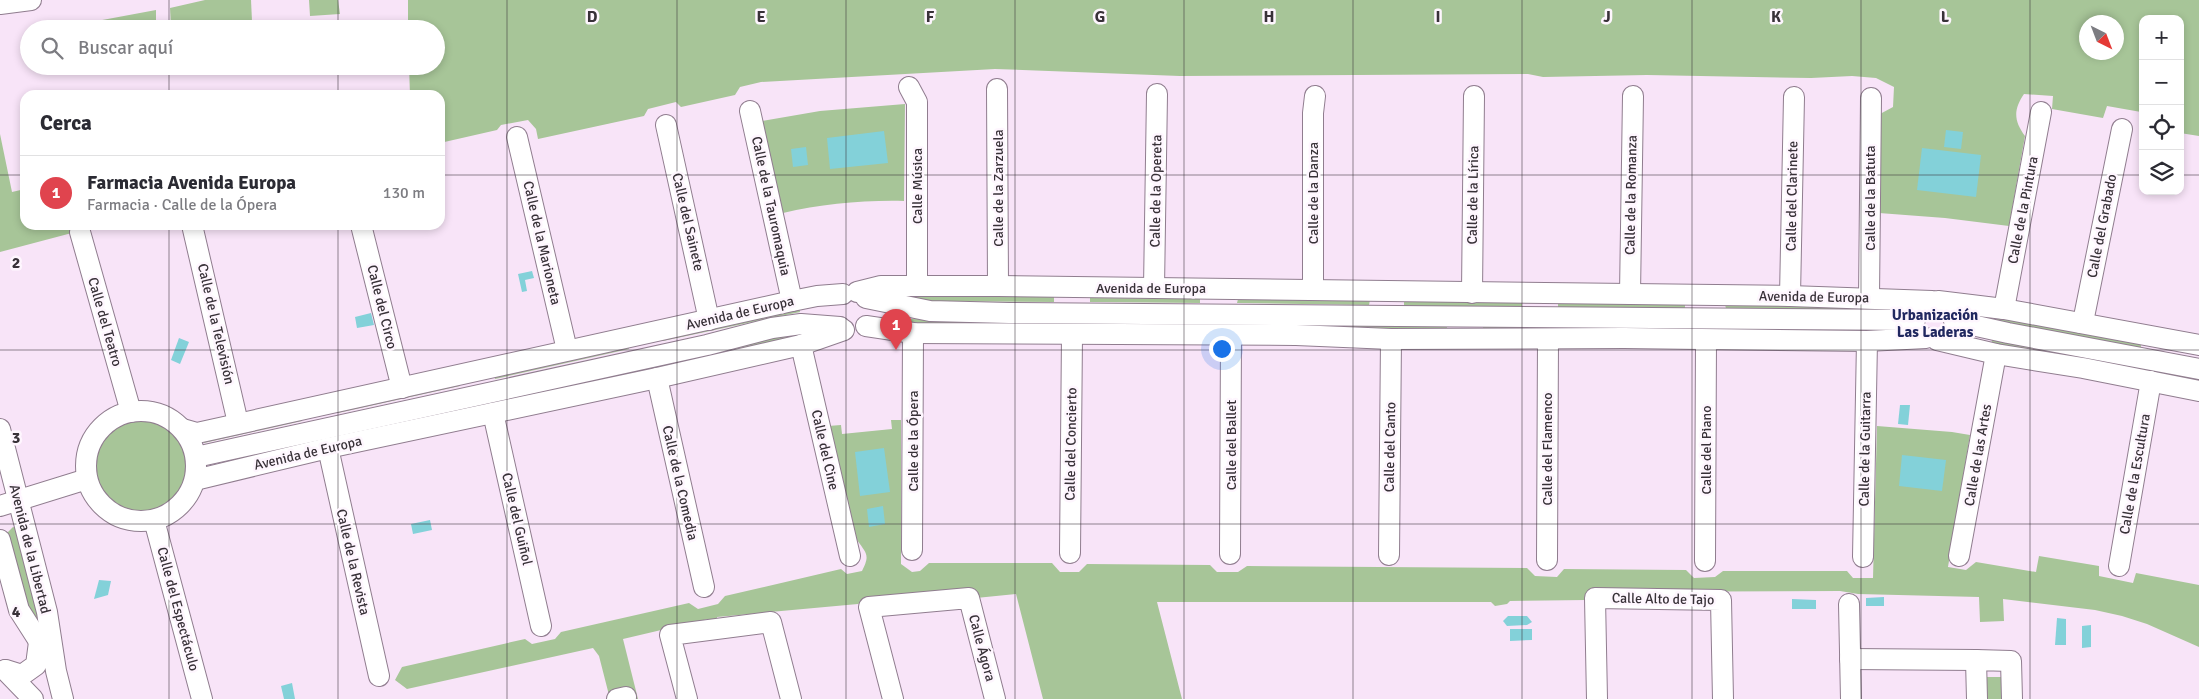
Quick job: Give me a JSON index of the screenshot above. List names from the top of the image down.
{
  "streets": {
    "street": [
      "Calle Música",
      "Calle de la Zarzuela",
      "Calle de la Opereta",
      "Calle de la Danza",
      "Calle de la Lírica",
      "Calle de la Romanza",
      "Calle del Clarinete",
      "Calle de la Batuta",
      "Calle de la Tauromaquia",
      "Calle de la Pintura",
      "Calle del Sainete",
      "Calle del Grabado",
      "Calle de la Marioneta",
      "Avenida de Europa",
      "Calle del Circo",
      "Calle del Teatro",
      "Calle de la Televisión",
      "Calle de la Ópera",
      "Calle del Concierto",
      "Calle del Ballet",
      "Calle del Canto",
      "Calle del Flamenco",
      "Calle de la Guitarra",
      "Calle del Cine",
      "Calle del Piano",
      "Calle de las Artes",
      "Calle de la Escultura",
      "Calle de la Comedia",
      "Calle del Guiñol",
      "Avenida de la Libertad",
      "Calle de la Revista",
      "Calle Alto de Tajo",
      "Calle del Espectáculo",
      "Calle Ágora"
    ]
  },
  "crossings": [
    ["Calle Música", "Avenida de Europa"],
    ["Calle de la Zarzuela", "Avenida de Europa"],
    ["Calle de la Opereta", "Avenida de Europa"],
    ["Calle de la Danza", "Avenida de Europa"],
    ["Calle de la Lírica", "Avenida de Europa"],
    ["Calle de la Romanza", "Avenida de Europa"],
    ["Calle del Clarinete", "Avenida de Europa"],
    ["Calle de la Batuta", "Avenida de Europa"],
    ["Calle de la Tauromaquia", "Avenida de Europa"],
    ["Calle de la Pintura", "Avenida de Europa"],
    ["Calle del Sainete", "Avenida de Europa"],
    ["Calle del Grabado", "Avenida de Europa"],
    ["Calle de la Marioneta", "Avenida de Europa"],
    ["Avenida de Europa", "Calle del Circo"],
    ["Avenida de Europa", "Calle del Teatro"],
    ["Avenida de Europa", "Calle de la Televisión"],
    ["Avenida de Europa", "Calle del Cine"],
    ["Avenida de Europa", "Calle de la Comedia"],
    ["Avenida de Europa", "Calle del Guiñol"],
    ["Avenida de Europa", "Calle de la Revista"],
    ["Avenida de Europa", "Calle del Espectáculo"],
    ["Calle del Teatro", "Calle del Espectáculo"]
  ],
  "districts": ["Urbanización Las Laderas"],
  "north": "bottom right",
  "page": {
    "map_buttons": ["+", "−"],
    "search": "Buscar aquí",
    "heading": "Cerca",
    "list": [
      {
        "mark": "1",
        "name": "Farmacia Avenida Europa",
        "note": "Farmacia · Calle de la Ópera",
        "value": "130 m"
      }
    ],
    "pins": "1"
  },
  "grid": {
    "columns": [
      "D",
      "E",
      "F",
      "G",
      "H",
      "I",
      "J",
      "K",
      "L"
    ],
    "rows": ["2", "3", "4"]
  }
}
